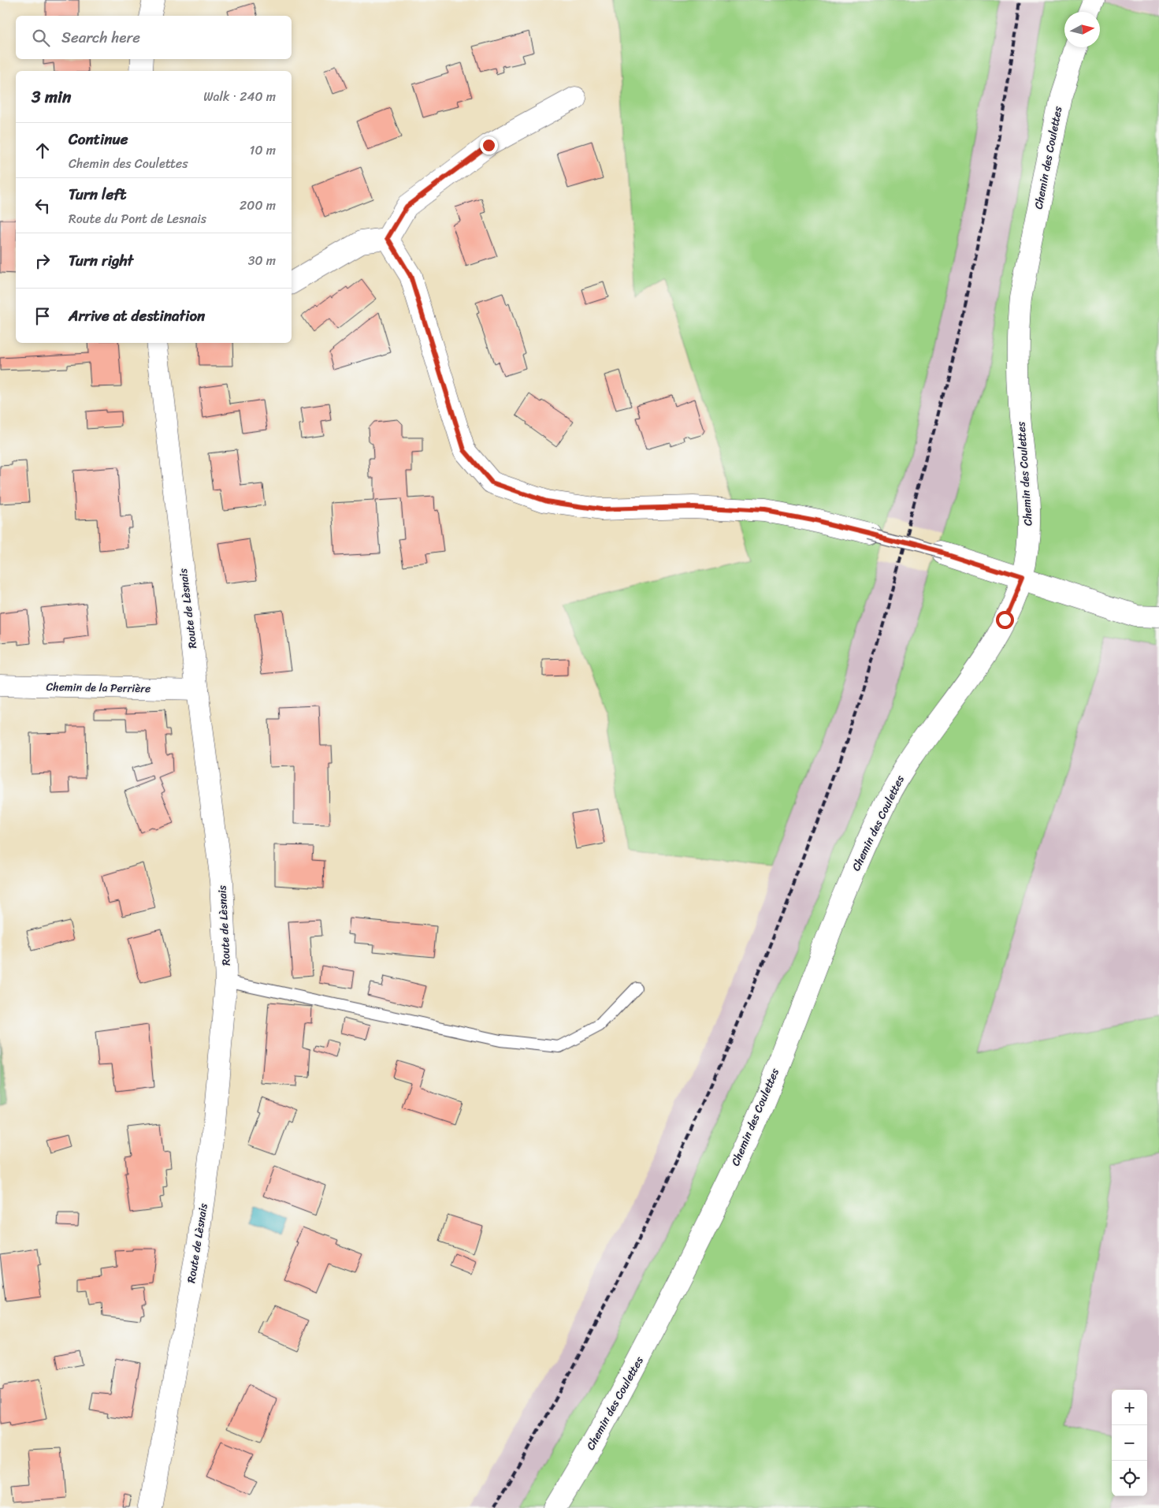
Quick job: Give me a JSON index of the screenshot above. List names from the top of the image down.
{
  "streets": {
    "street": ["Chemin des Coulettes", "Route de Lèsnais", "Chemin de la Perrière"]
  },
  "crossings": [
    ["Route de Lèsnais", "Chemin de la Perrière"]
  ],
  "north": "right",
  "page": {
    "search": "Search here",
    "heading": ["3 min", "Walk · 240 m"],
    "list": [
      ["Continue", "Chemin des Coulettes", "10 m"],
      ["Turn left", "Route du Pont de Lesnais", "200 m"],
      ["Turn right", "30 m"],
      "Arrive at destination"
    ],
    "map_buttons": ["+", "−"]
  }
}
